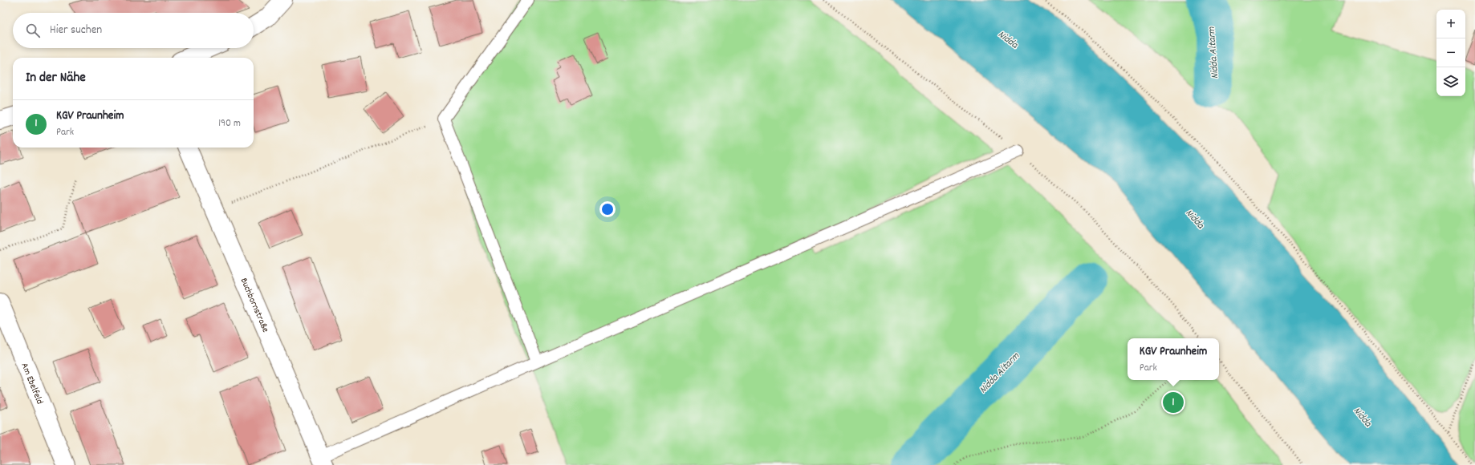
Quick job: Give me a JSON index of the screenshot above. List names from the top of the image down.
{
  "streets": {
    "street": ["Buchbornstraße", "Am Ebelfeld"]
  },
  "water": ["Nidda", "Nidda Altarm"],
  "page": {
    "map_buttons": ["+", "−"],
    "search": "Hier suchen",
    "heading": "In der Nähe",
    "list": [
      {
        "mark": "1",
        "name": "KGV Praunheim",
        "note": "Park",
        "value": "190 m"
      }
    ],
    "popup": ["KGV Praunheim", "Park"],
    "pins": "1"
  }
}
